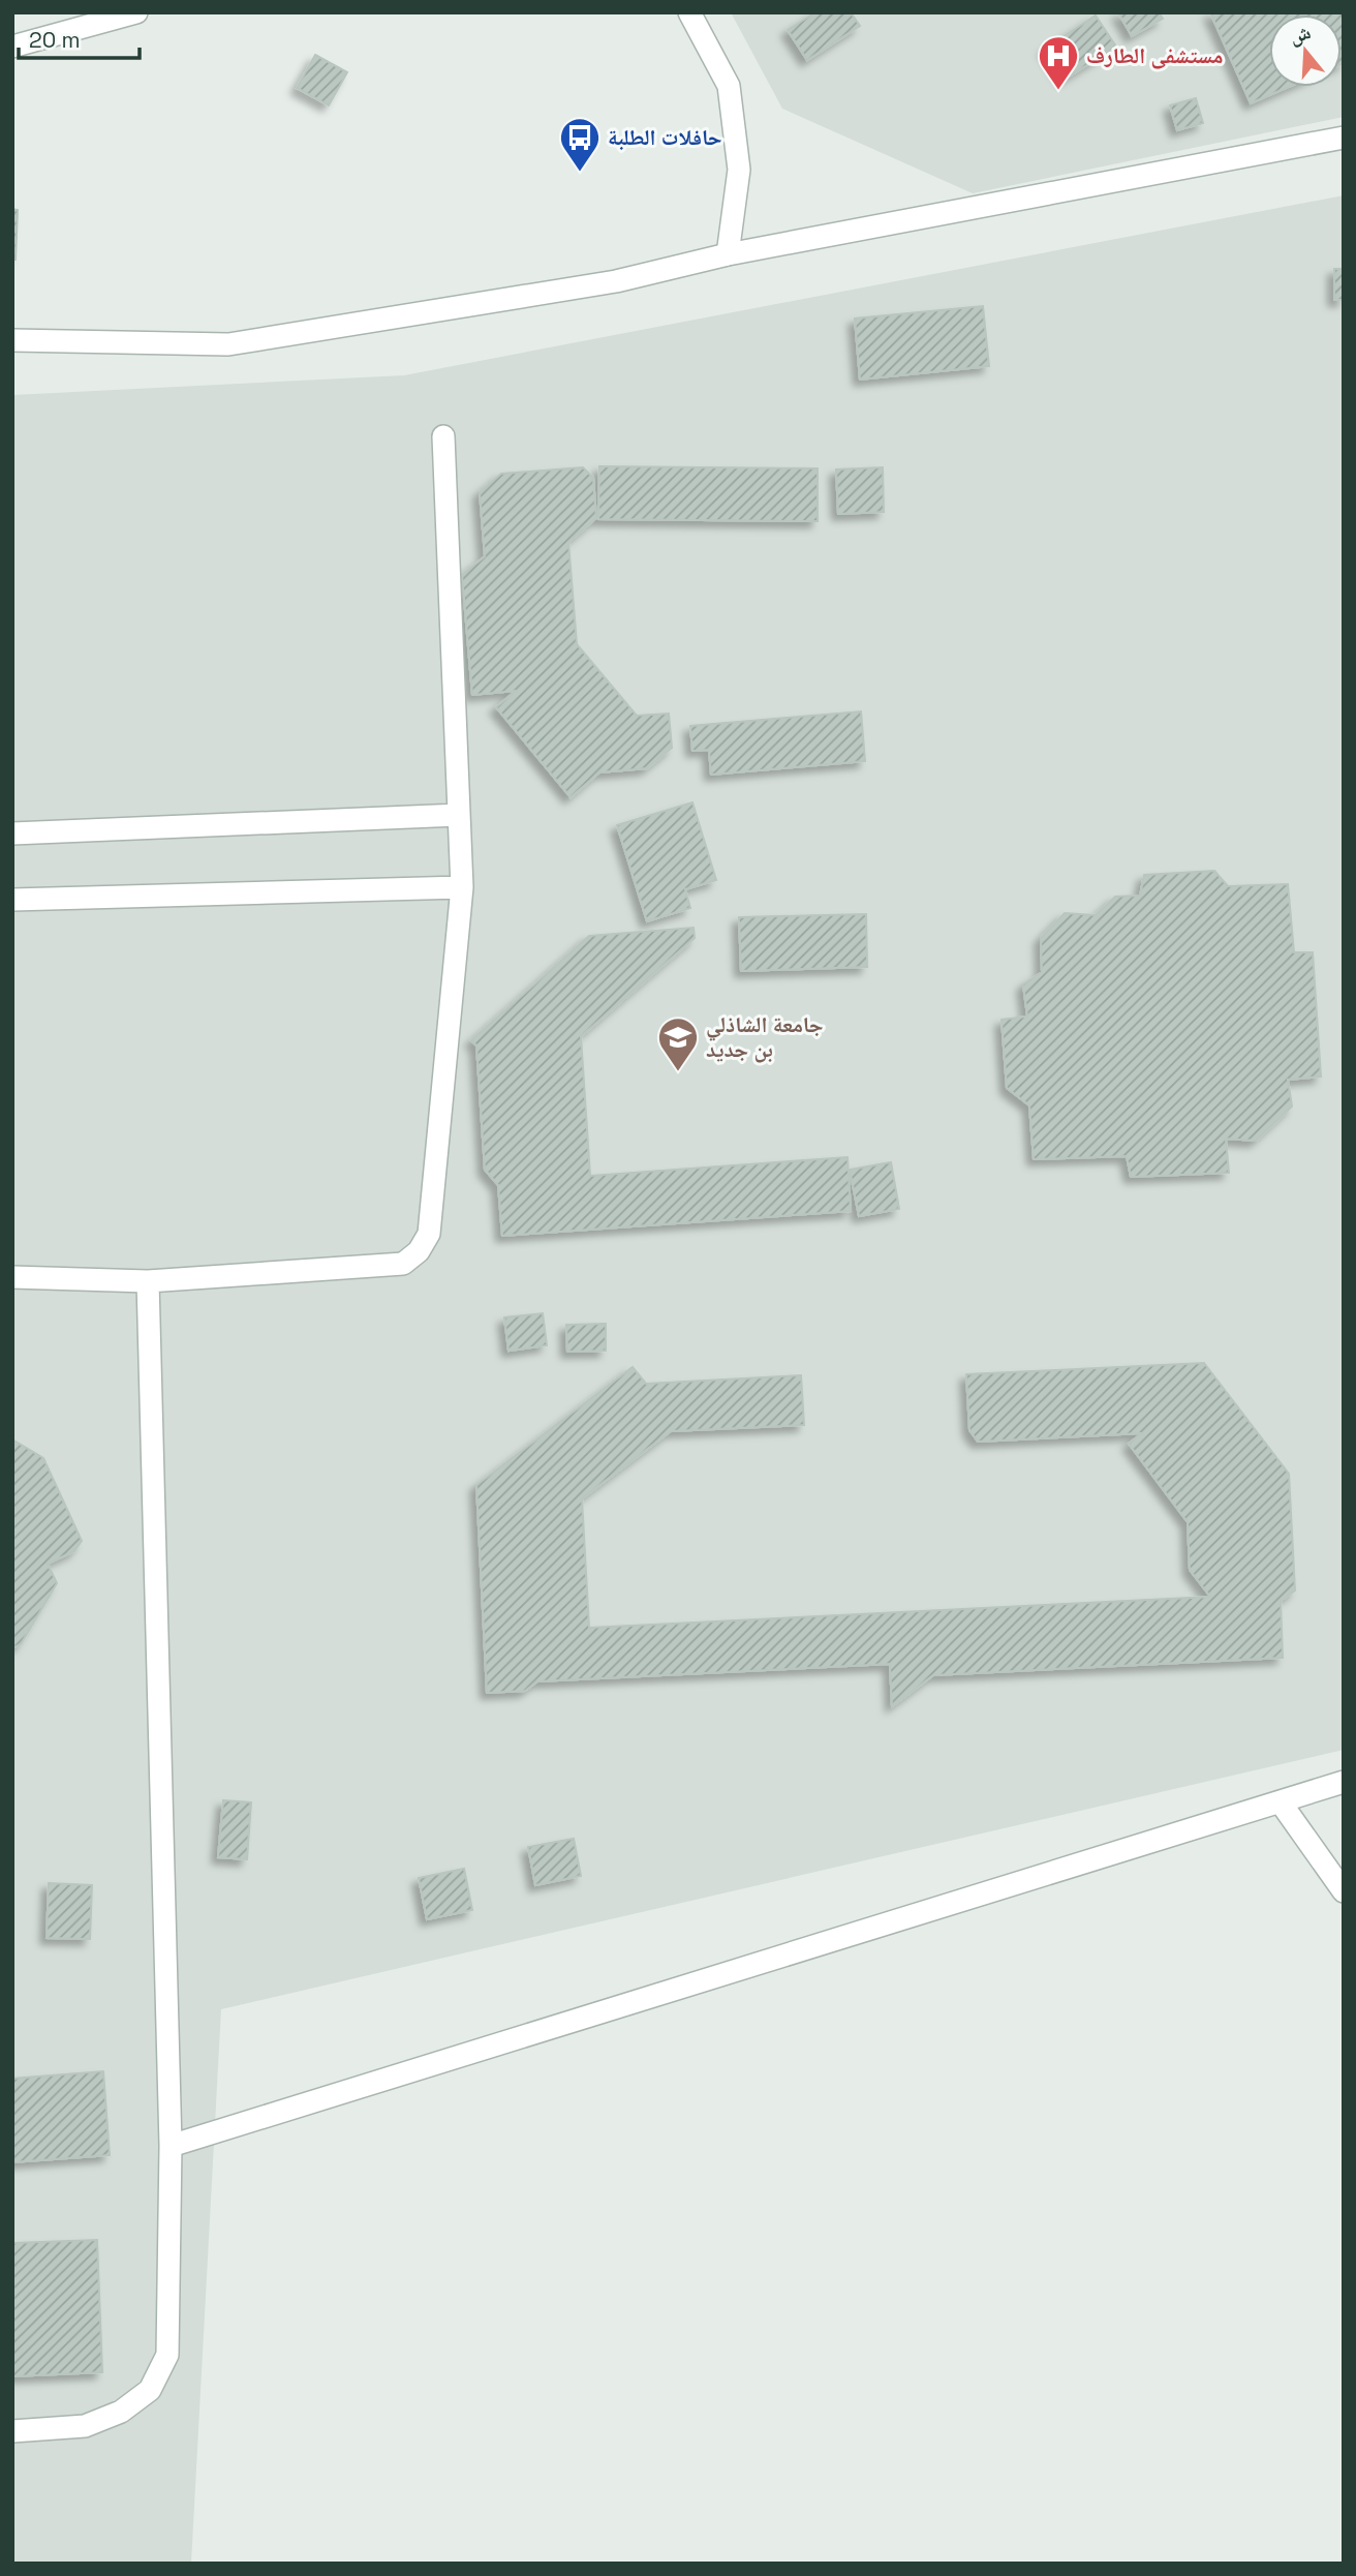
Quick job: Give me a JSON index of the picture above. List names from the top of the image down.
{
  "places": {
    "hospital": ["مستشفى الطارف"],
    "bus stop": ["حافلات الطلبة"],
    "school or university": ["جامعة الشاذلي بن جديد"]
  },
  "scale_bar": "20 m",
  "north": "top"
}
